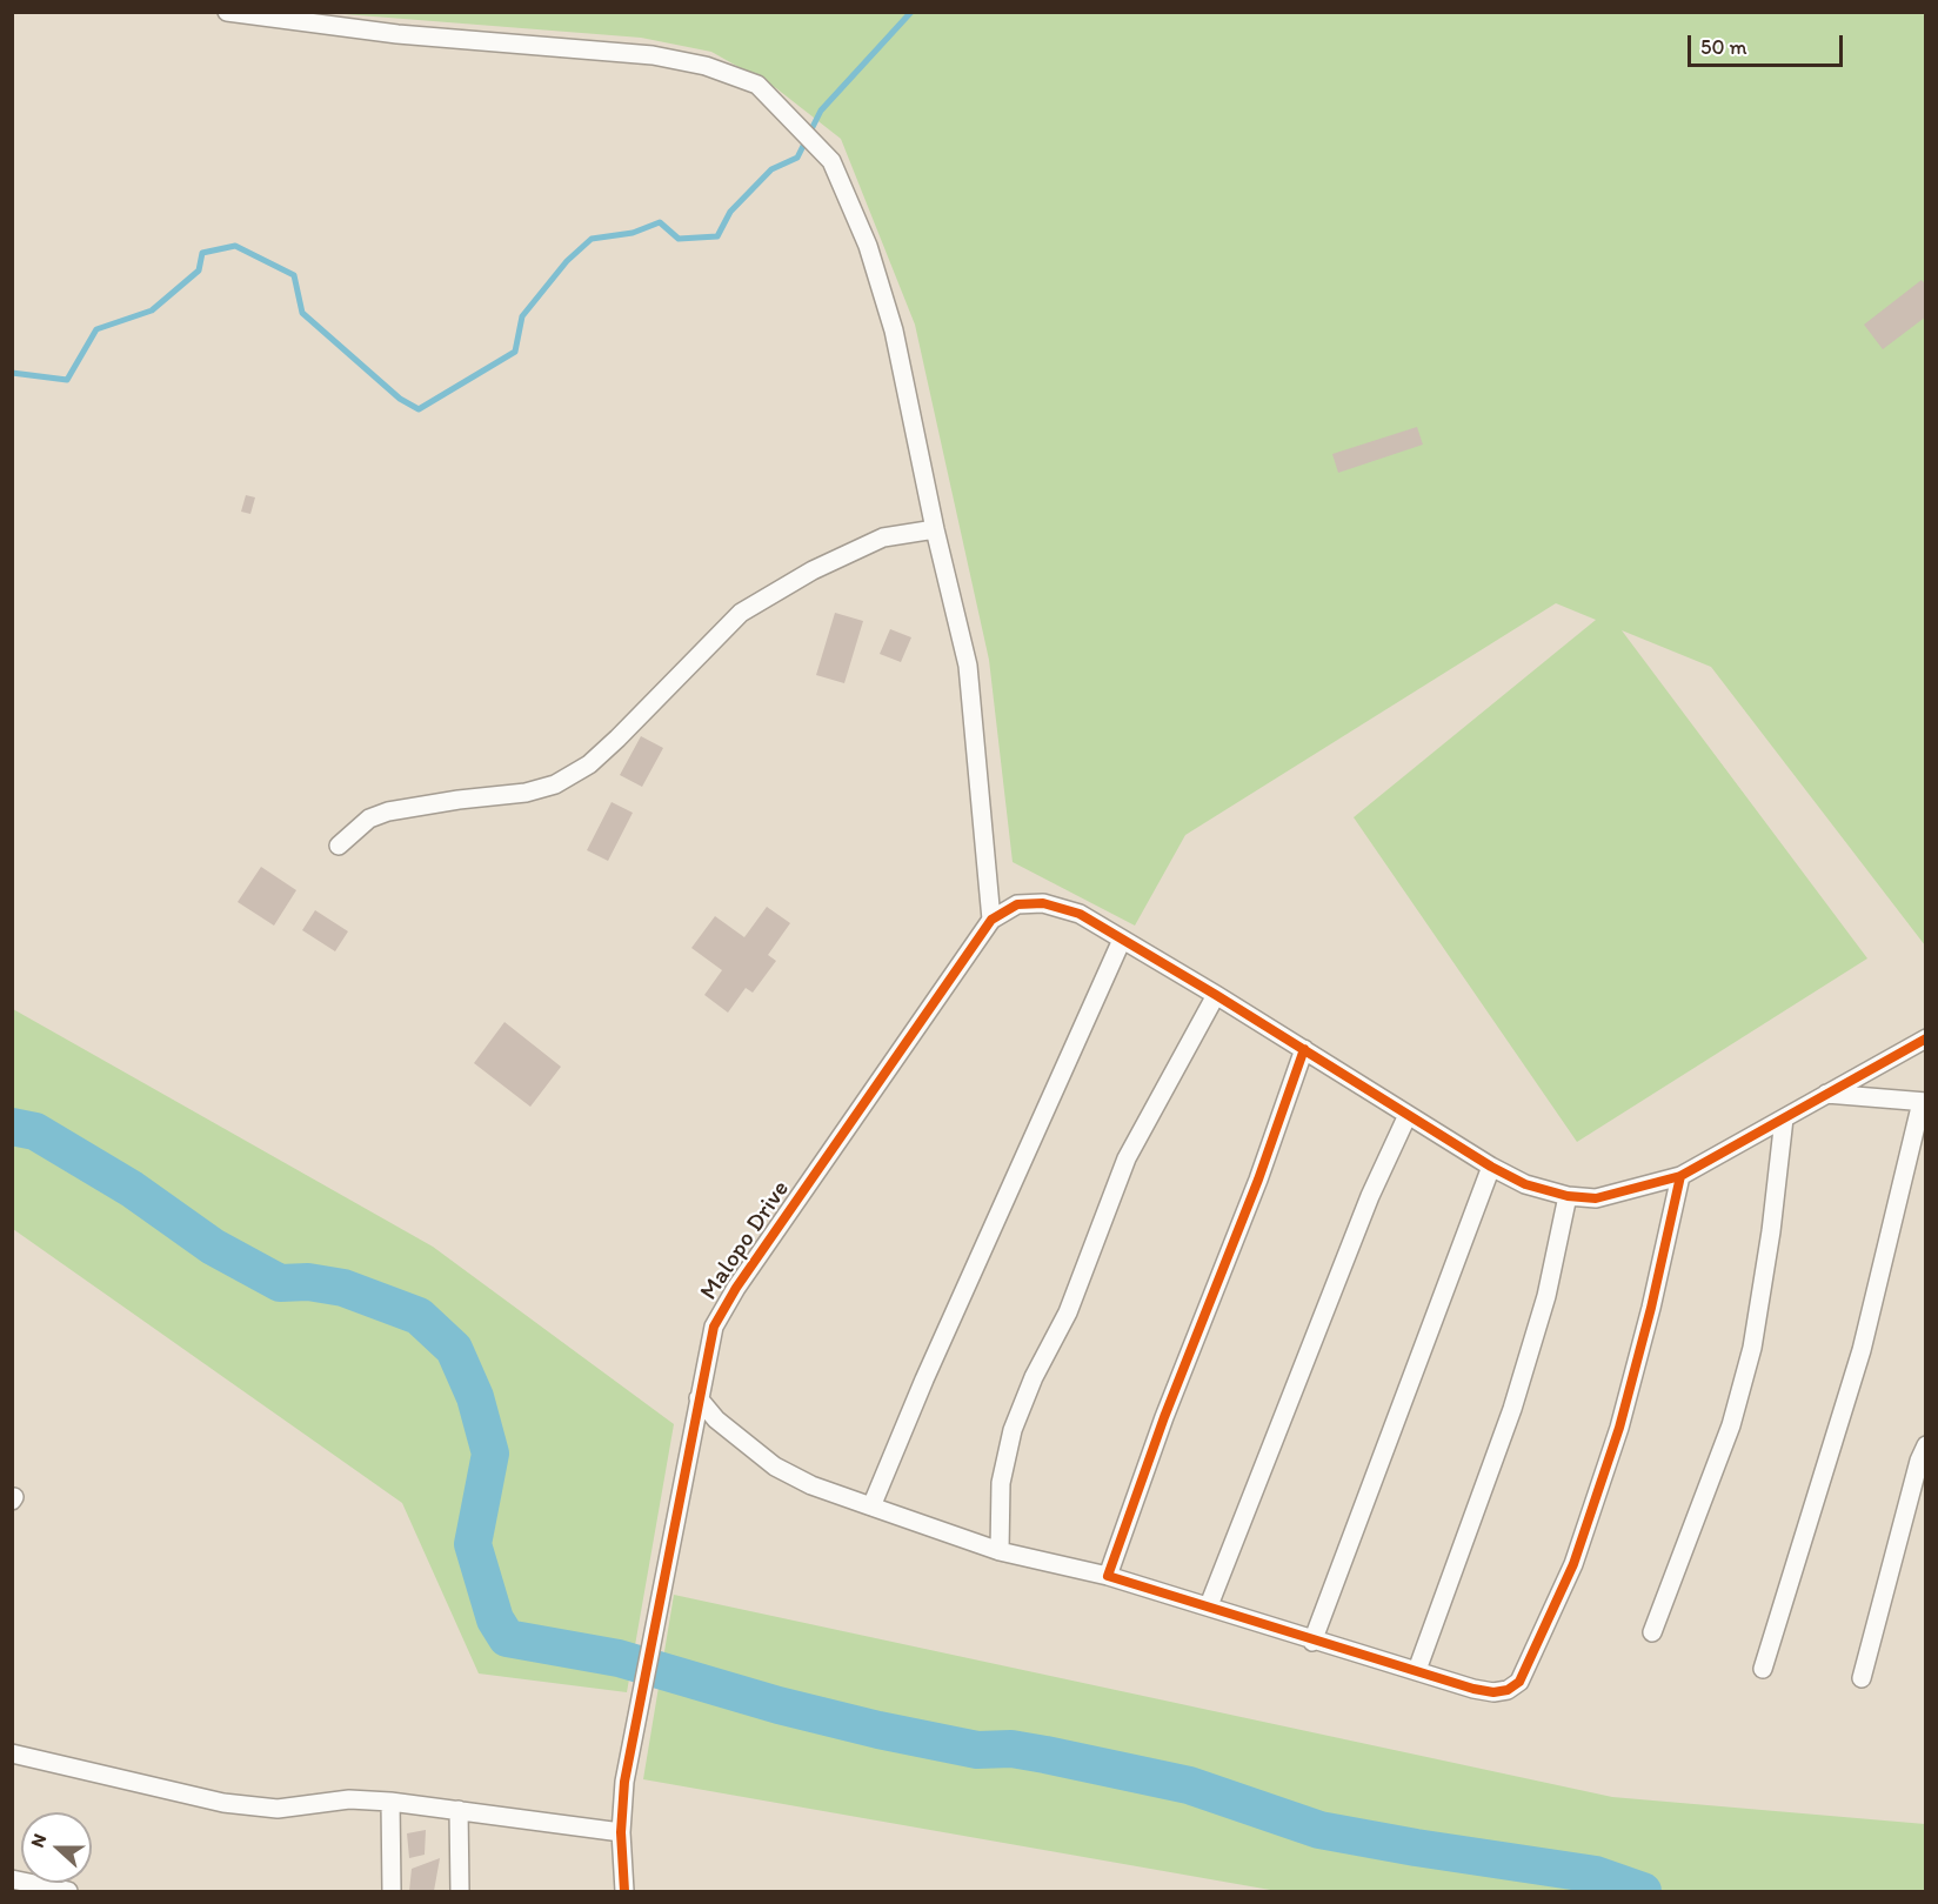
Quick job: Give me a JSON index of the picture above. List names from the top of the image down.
{
  "streets": {
    "street": ["Malopo Drive"]
  },
  "scale_bar": "50 m",
  "north": "left"
}
